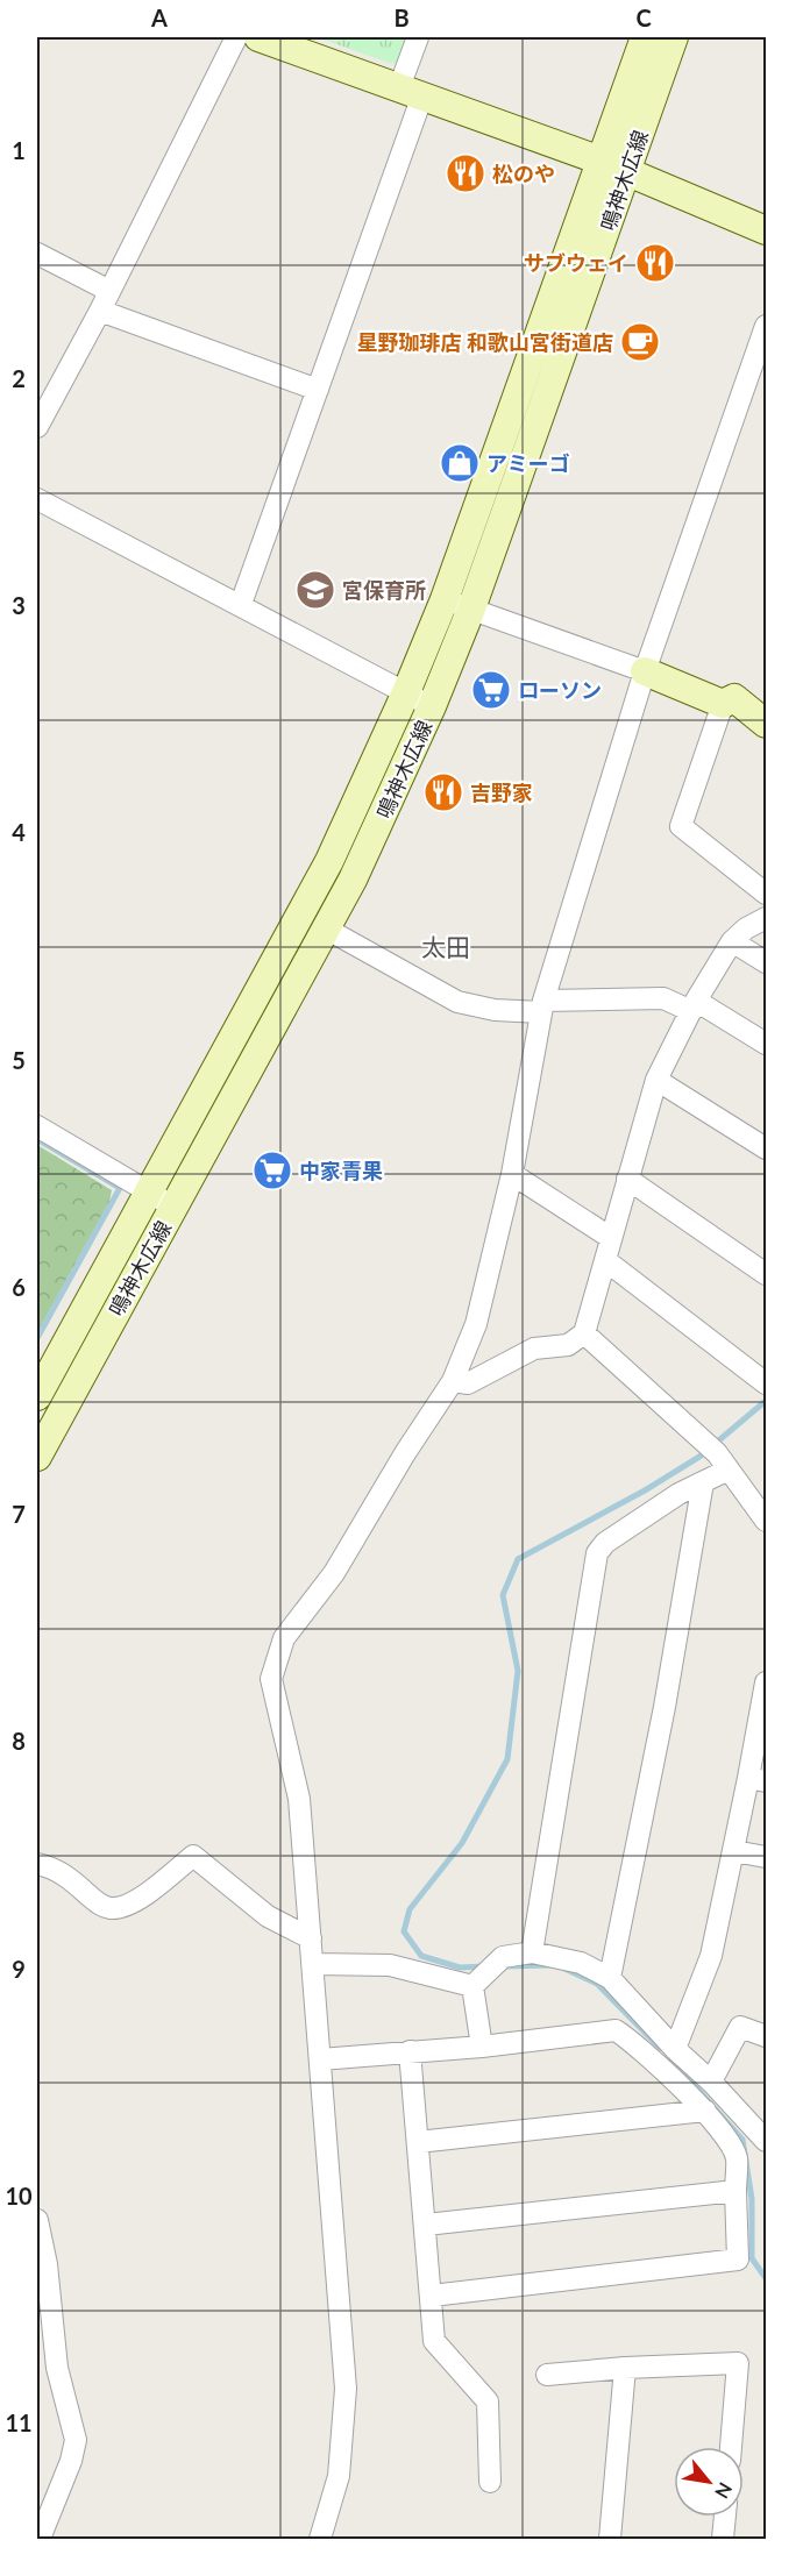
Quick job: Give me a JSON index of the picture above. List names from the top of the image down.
{
  "streets": {
    "main road": ["鳴神木広線"]
  },
  "districts": ["太田"],
  "places": {
    "restaurant": ["松のや", "サブウェイ", "吉野家"],
    "cafe": ["星野珈琲店 和歌山宮街道店"],
    "shop": ["アミーゴ"],
    "school or university": ["宮保育所"],
    "supermarket": ["ローソン", "中家青果"]
  },
  "north": "bottom right",
  "grid": {
    "columns": ["A", "B", "C"],
    "rows": [
      "1",
      "2",
      "3",
      "4",
      "5",
      "6",
      "7",
      "8",
      "9",
      "10",
      "11"
    ]
  }
}
